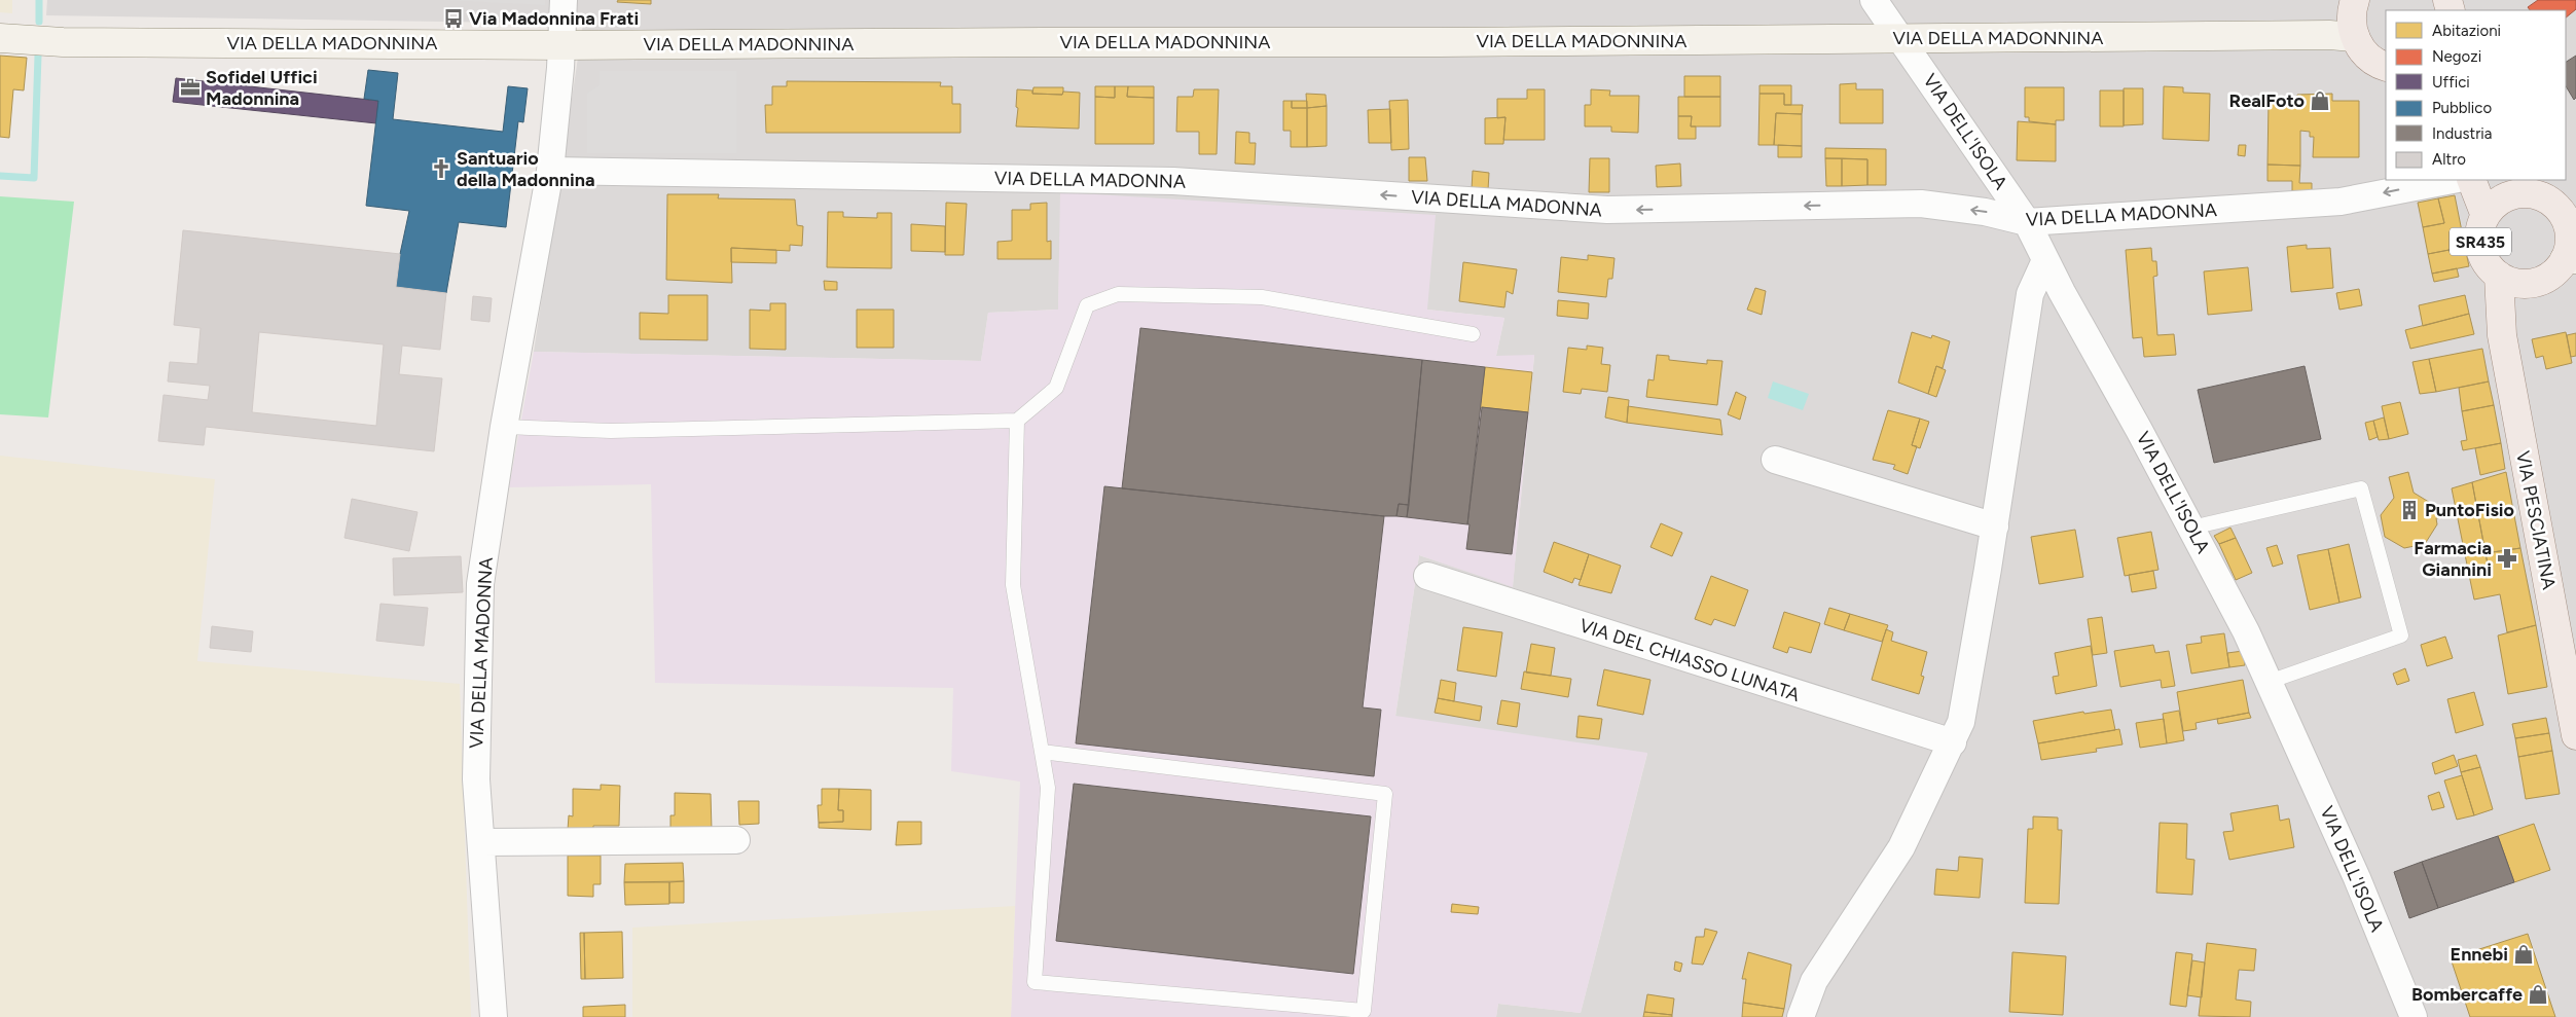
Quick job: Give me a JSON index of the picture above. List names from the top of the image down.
{
  "streets": {
    "main road": ["SR435", "VIA PESCIATINA"],
    "street": [
      "VIA DELLA MADONNINA",
      "VIA DELL'ISOLA",
      "VIA DELLA MADONNA",
      "VIA DEL CHIASSO LUNATA"
    ]
  },
  "crossings": [
    ["VIA DELLA MADONNINA", "VIA DELL'ISOLA"],
    ["VIA DELLA MADONNINA", "VIA DELLA MADONNA"],
    ["VIA DELL'ISOLA", "VIA DELLA MADONNA"],
    ["VIA DELLA MADONNA", "SR435"],
    ["SR435", "VIA PESCIATINA"]
  ],
  "one_way": ["VIA DELLA MADONNA"],
  "places": {
    "bus stop": ["Via Madonnina Frati"],
    "office": ["Sofidel Uffici Madonnina"],
    "shop": ["RealFoto", "Ennebi", "Bombercaffe"],
    "church": ["Santuario della Madonnina"],
    "building": ["PuntoFisio"],
    "pharmacy": ["Farmacia Giannini"]
  },
  "legend": [
    "Abitazioni",
    "Negozi",
    "Uffici",
    "Pubblico",
    "Industria",
    "Altro"
  ]
}
